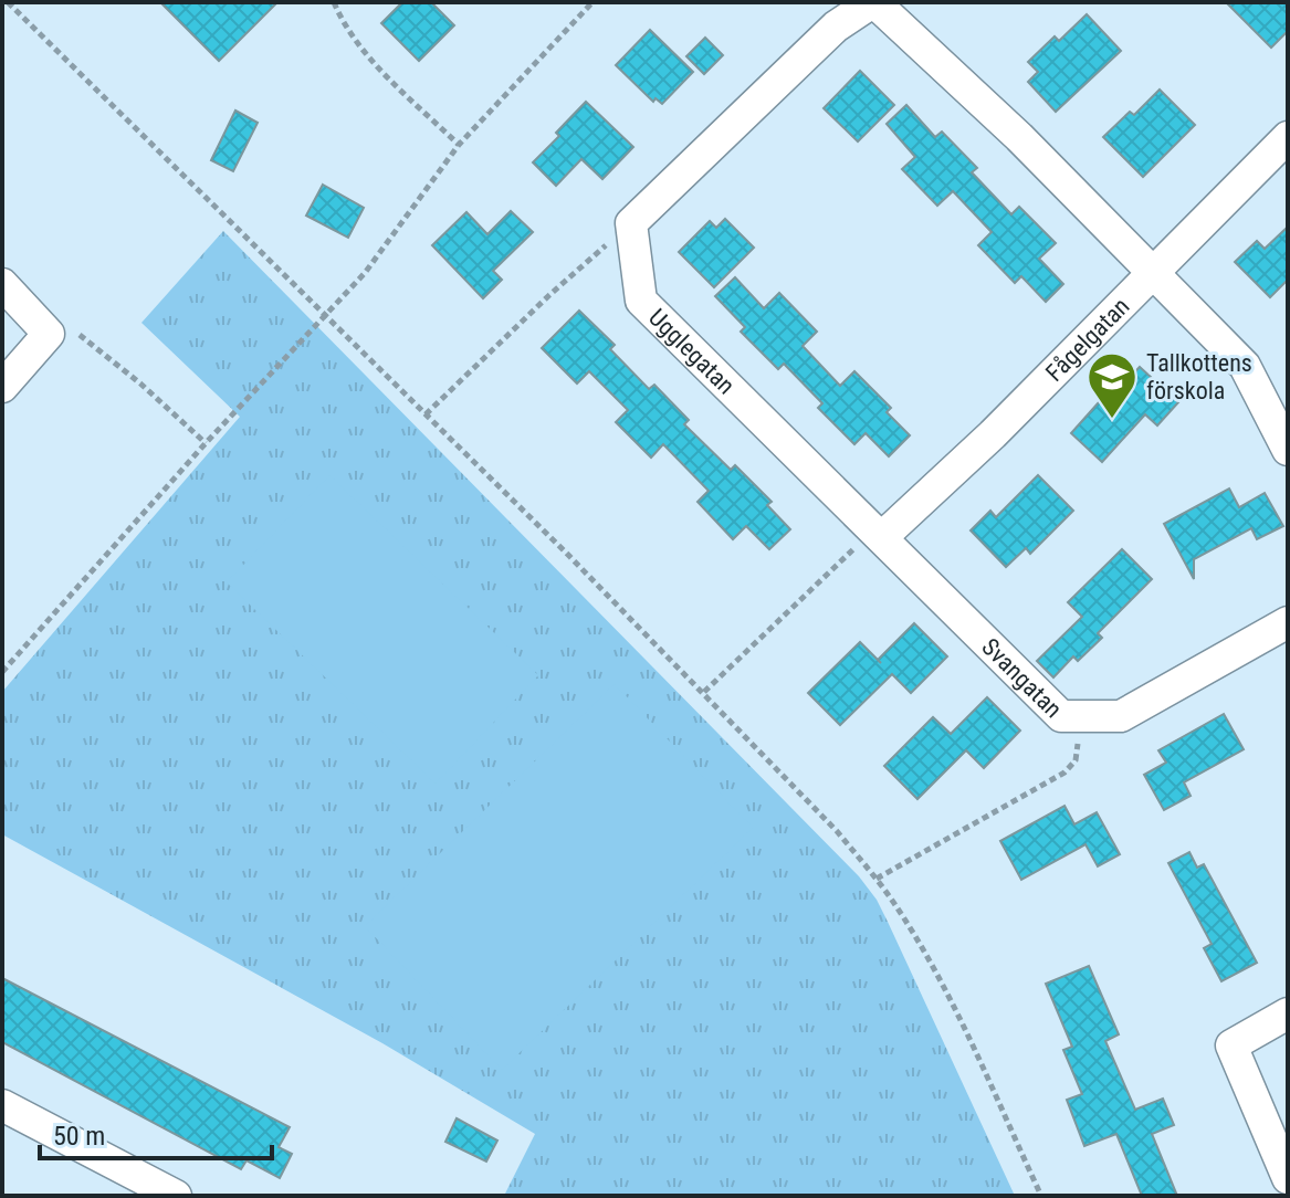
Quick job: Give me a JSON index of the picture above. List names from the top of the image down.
{
  "streets": {
    "street": ["Fågelgatan", "Ugglegatan", "Svangatan"]
  },
  "crossings": [
    ["Fågelgatan", "Ugglegatan"],
    ["Fågelgatan", "Svangatan"],
    ["Ugglegatan", "Svangatan"]
  ],
  "places": {
    "school or university": ["Tallkottens förskola"]
  },
  "scale_bar": "50 m"
}
